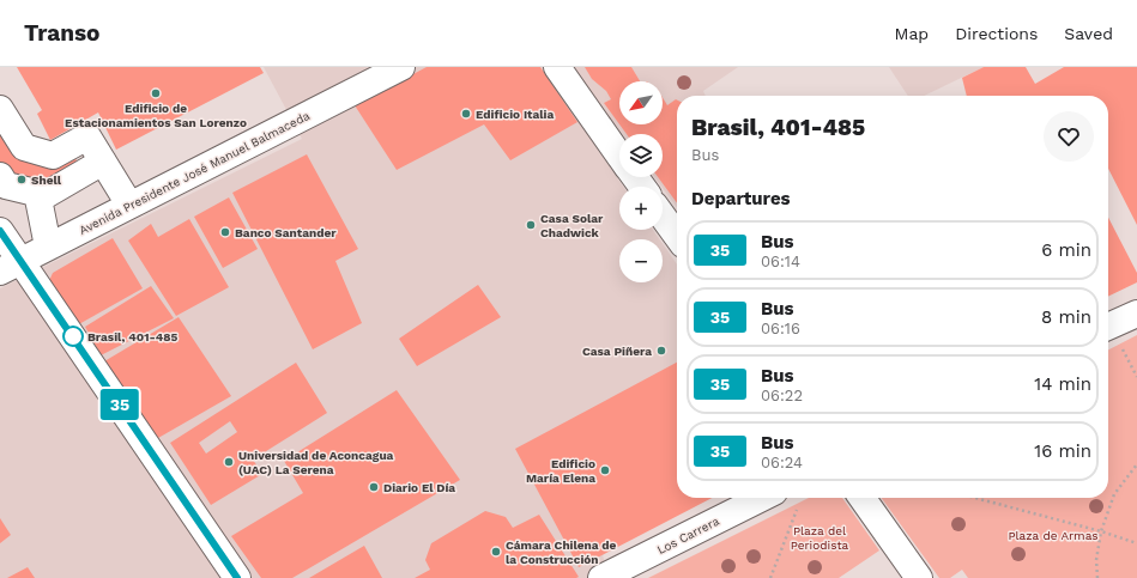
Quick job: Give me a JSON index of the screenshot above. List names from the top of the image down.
{
  "streets": {
    "street": ["Avenida Presidente José Manuel Balmaceda", "Los Carrera"]
  },
  "parks": ["Plaza del Periodista", "Plaza de Armas"],
  "places": [
    "Edificio de Estacionamientos San Lorenzo",
    "Edificio Italia",
    "Shell",
    "Casa Solar Chadwick",
    "Banco Santander",
    "Brasil, 401-485",
    "Casa Piñera",
    "Universidad de Aconcagua (UAC) La Serena",
    "Edificio María Elena",
    "Diario El Día",
    "Cámara Chilena de la Construcción"
  ],
  "lines": ["bus line 35"],
  "north": "bottom left",
  "page": {
    "header": "Transo",
    "nav": ["Map", "Directions", "Saved"],
    "on_map": "35",
    "map_buttons": ["+", "−"],
    "heading": [
      ["Brasil, 401-485", "Bus"],
      "Departures"
    ],
    "list": [
      {
        "mark": "35",
        "name": "Bus",
        "note": "06:14",
        "value": "6 min"
      },
      {
        "mark": "35",
        "name": "Bus",
        "note": "06:16",
        "value": "8 min"
      },
      {
        "mark": "35",
        "name": "Bus",
        "note": "06:22",
        "value": "14 min"
      },
      {
        "mark": "35",
        "name": "Bus",
        "note": "06:24",
        "value": "16 min"
      }
    ]
  }
}
